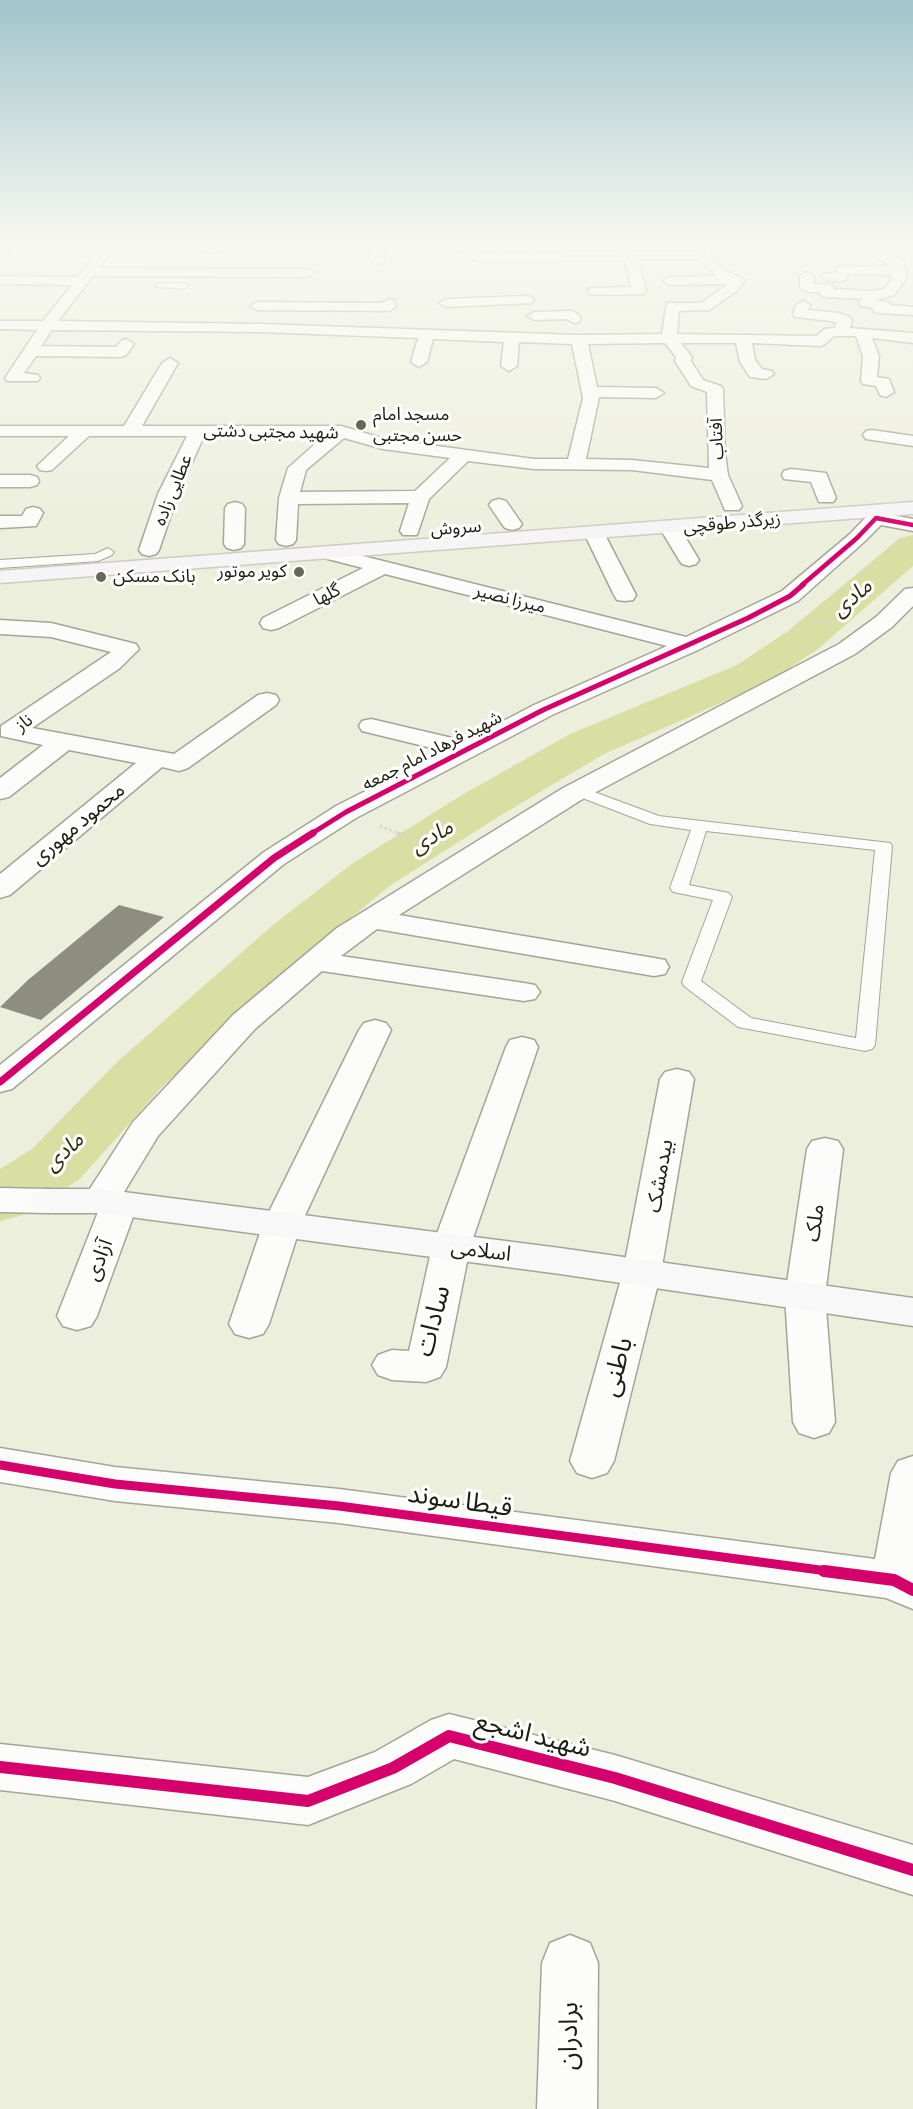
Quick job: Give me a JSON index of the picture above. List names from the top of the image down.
{
  "streets": {
    "main road": ["زیرگذر طوقچی", "سروش"],
    "street": [
      "شهید مجتبی دشتی",
      "آفتاب",
      "عطایی زاده",
      "گلها",
      "میرزا نصیر",
      "ناز",
      "شهید فرهاد امام جمعه",
      "محمود مهوری",
      "بیدمشک",
      "ملک",
      "اسلامی",
      "آزادی",
      "سادات",
      "باطنی",
      "قیطا سوند",
      "شهید اشجع",
      "برادران"
    ]
  },
  "crossings": [
    ["شهید مجتبی دشتی", "آفتاب"],
    ["شهید مجتبی دشتی", "عطایی زاده"],
    ["عطایی زاده", "سروش"],
    ["زیرگذر طوقچی", "سروش"],
    ["سروش", "میرزا نصیر"],
    ["گلها", "میرزا نصیر"],
    ["میرزا نصیر", "شهید فرهاد امام جمعه"],
    ["ناز", "محمود مهوری"],
    ["بیدمشک", "اسلامی"],
    ["بیدمشک", "باطنی"],
    ["ملک", "اسلامی"],
    ["اسلامی", "آزادی"],
    ["اسلامی", "سادات"],
    ["اسلامی", "باطنی"]
  ],
  "water": ["مادی"],
  "places": ["مسجد امام حسن مجتبی", "کویر موتور", "بانک مسکن"]
}
